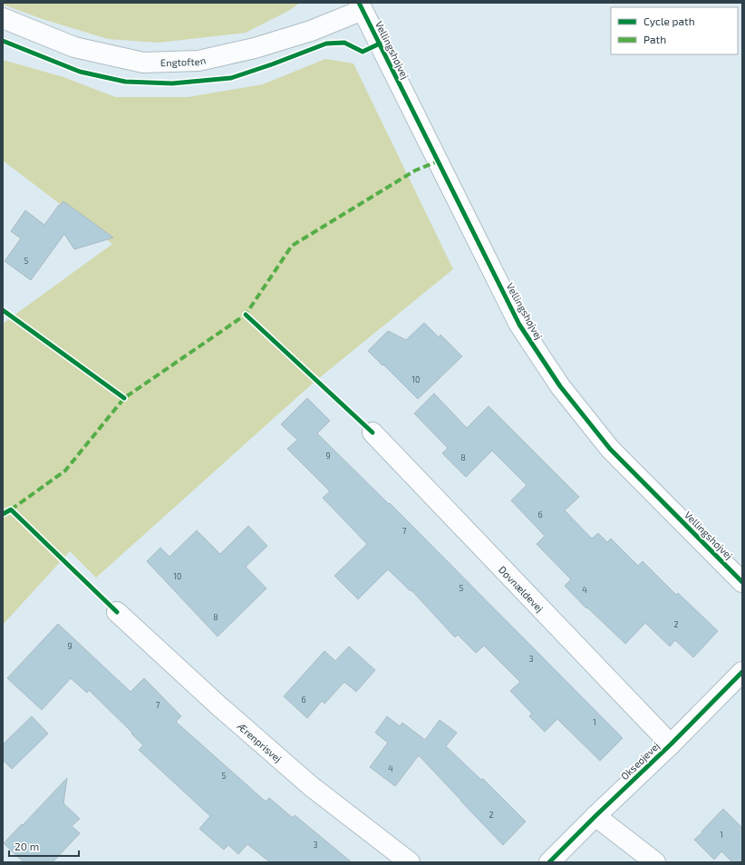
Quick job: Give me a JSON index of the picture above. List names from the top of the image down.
{
  "streets": {
    "street": [
      "Vellingshøjvej",
      "Engtoften",
      "Døvnældevej",
      "Ærenprisvej",
      "Okseøjevej"
    ]
  },
  "crossings": [
    ["Vellingshøjvej", "Engtoften"],
    ["Døvnældevej", "Okseøjevej"]
  ],
  "house_numbers": [
    "5",
    "10",
    "9",
    "8",
    "6",
    "7",
    "10",
    "5",
    "4",
    "8",
    "2",
    "9",
    "3",
    "6",
    "7",
    "1",
    "4",
    "5",
    "2",
    "1",
    "3"
  ],
  "legend": ["Cycle path", "Path"],
  "scale_bar": "20 m"
}
